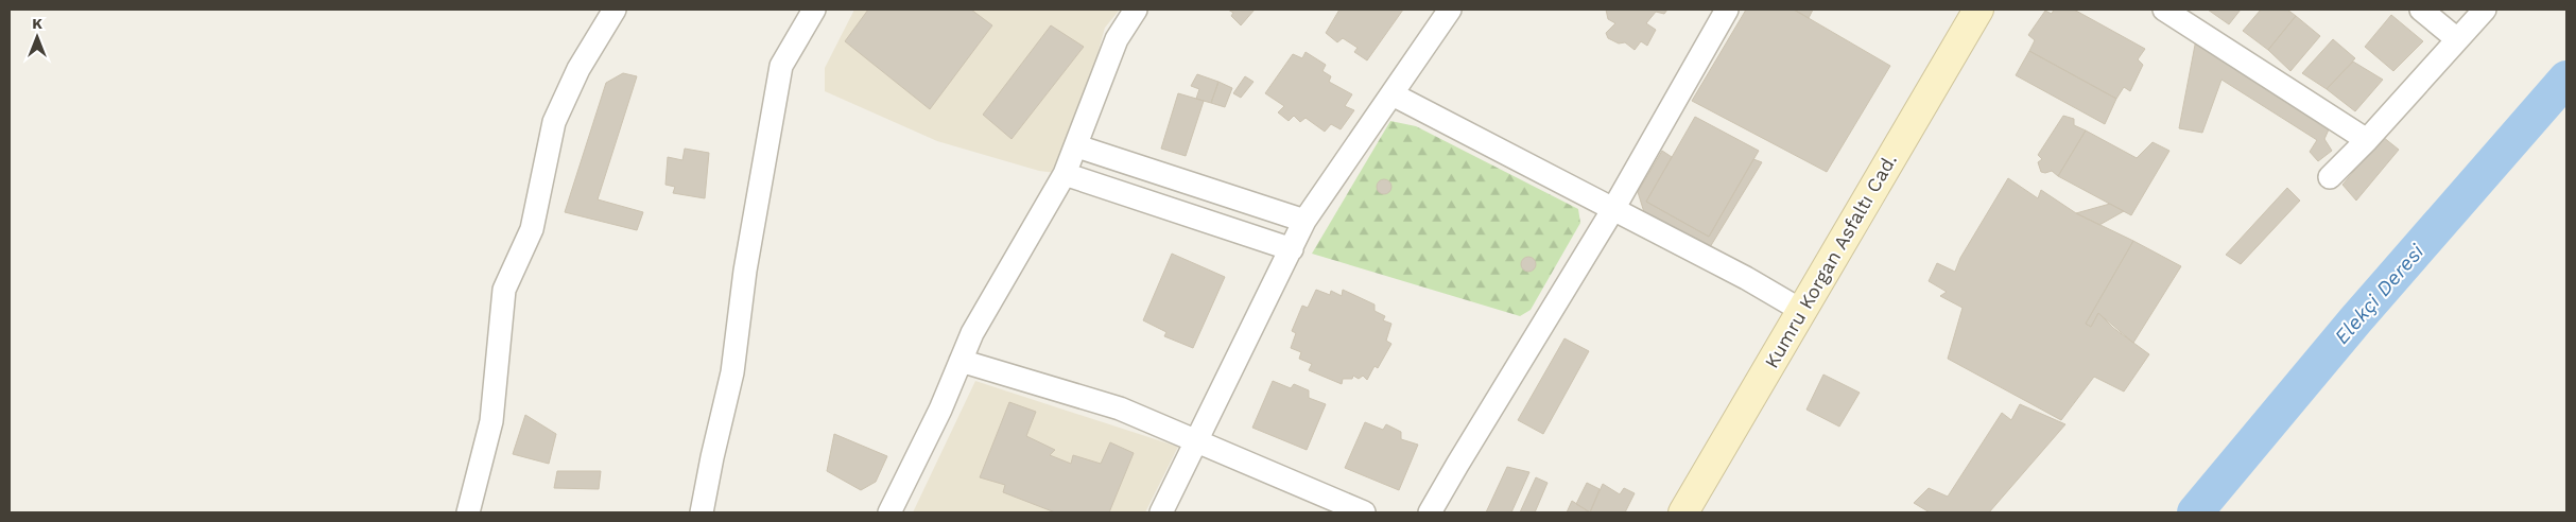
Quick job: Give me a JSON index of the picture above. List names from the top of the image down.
{
  "streets": {
    "main road": ["Kumru Korgan Asfaltı Cad."]
  },
  "water": ["Elekçi Deresi"],
  "north": "top"
}
